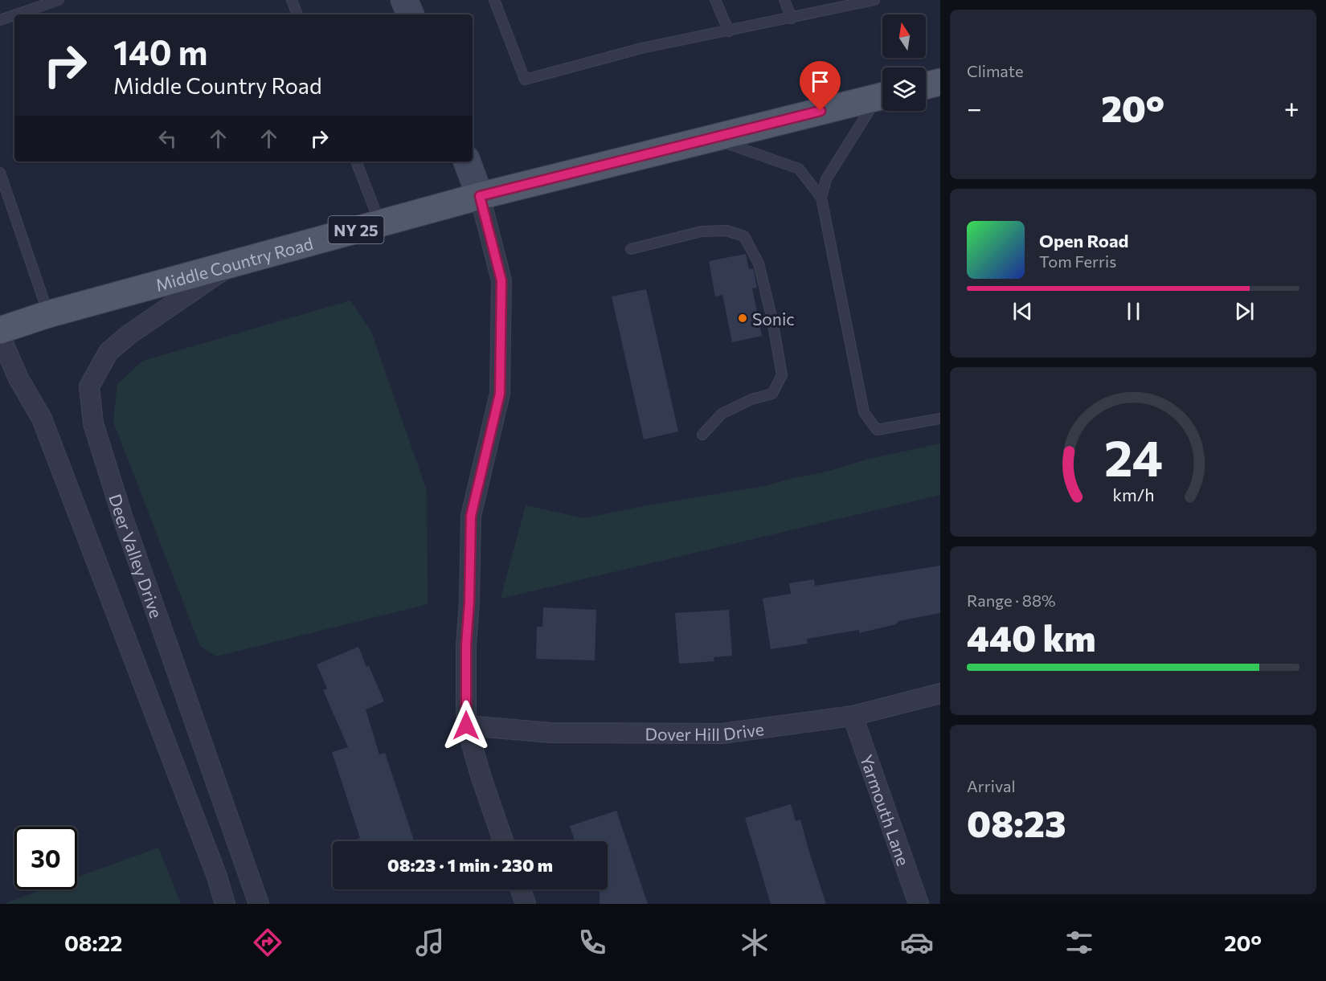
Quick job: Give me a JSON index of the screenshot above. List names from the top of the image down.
{
  "streets": {
    "main road": ["NY 25", "Middle Country Road"],
    "street": ["Deer Valley Drive", "Dover Hill Drive", "Yarmouth Lane"]
  },
  "crossings": [
    ["Middle Country Road", "Deer Valley Drive"],
    ["Dover Hill Drive", "Yarmouth Lane"]
  ],
  "places": ["Sonic"],
  "north": "top",
  "page": {
    "tile": [
      "Climate",
      ["Range · 88%", "440 km"],
      ["Arrival", "08:23"]
    ],
    "turn": ["140 m", "Middle Country Road"],
    "heat": ["−", "20°", "+"],
    "song": ["Open Road", "Tom Ferris"],
    "limit": "30",
    "trip": "08:23 · 1 min · 230 m",
    "tabs": ["08:22", "20°"],
    "gauge": ["24", "km/h"]
  }
}
